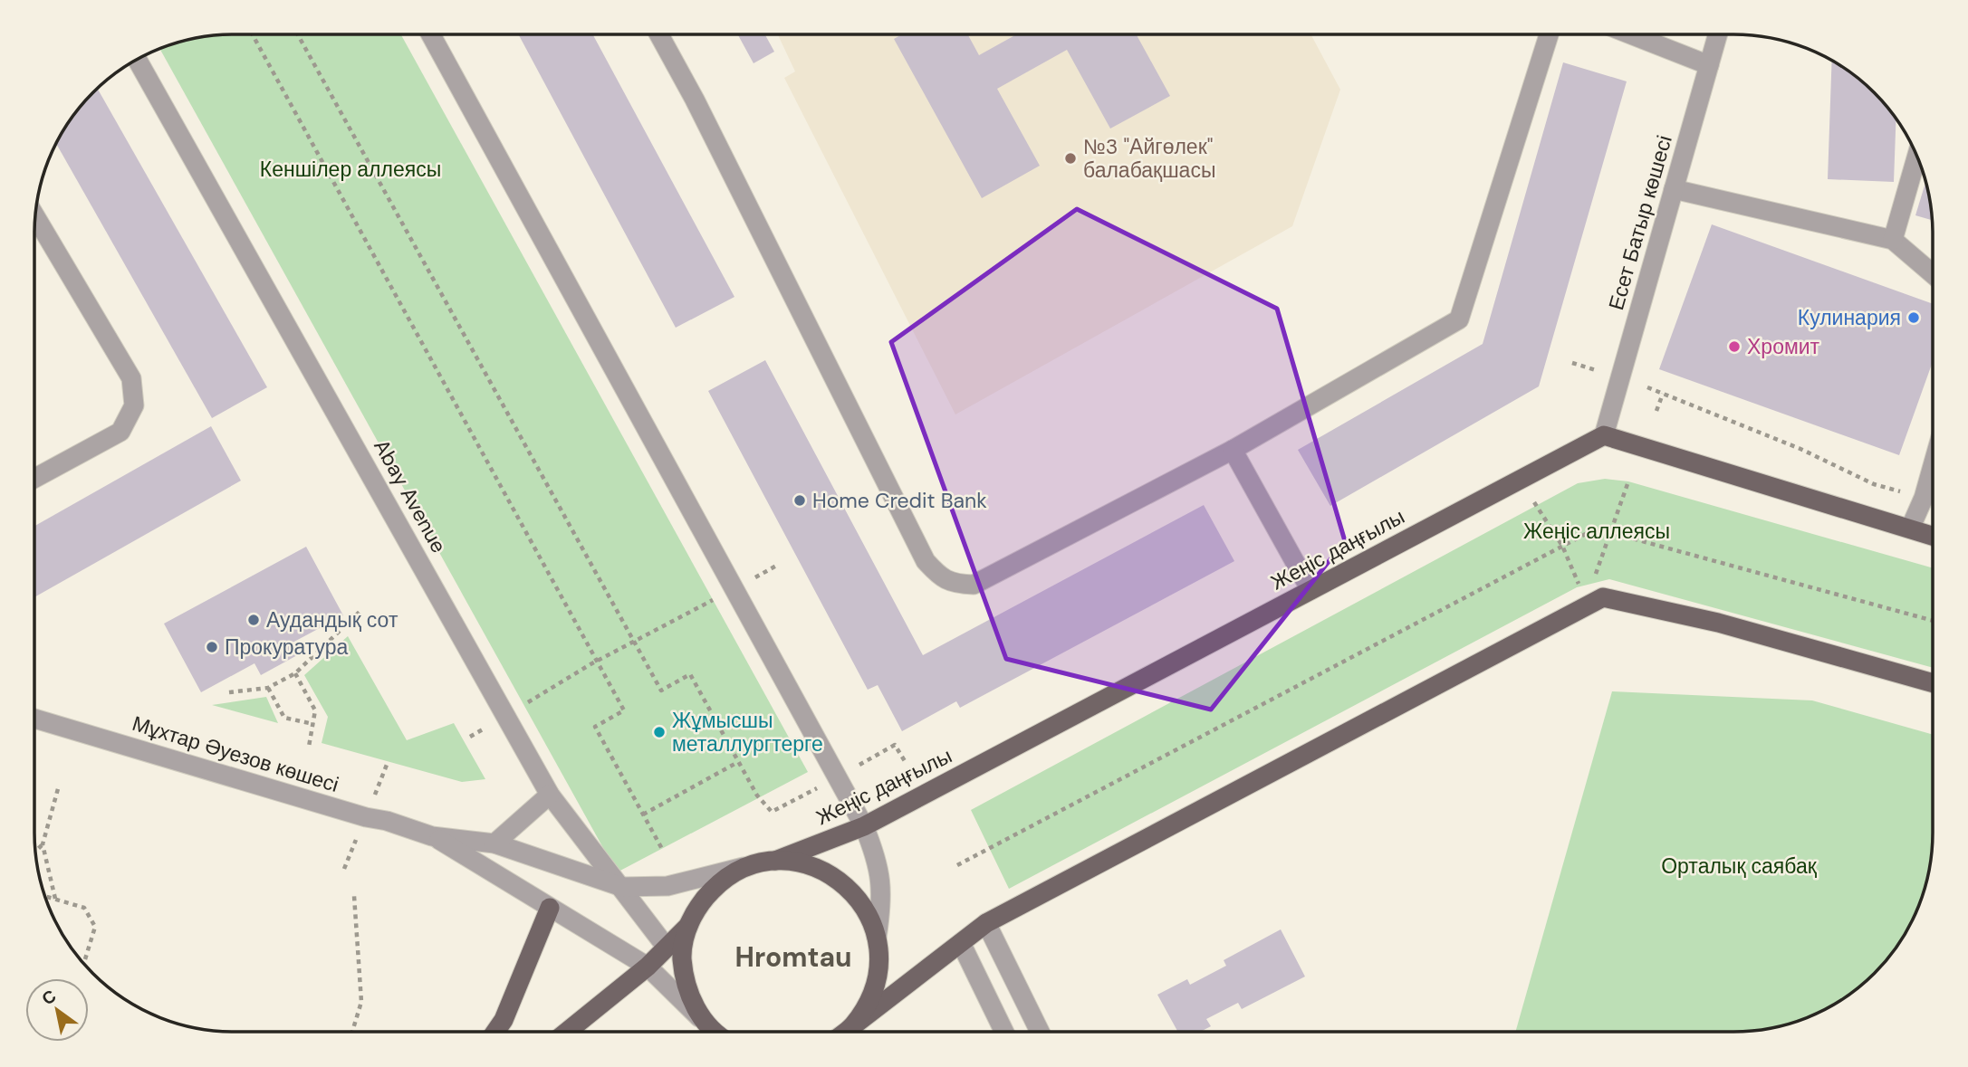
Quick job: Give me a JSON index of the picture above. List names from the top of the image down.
{
  "streets": {
    "main road": ["Жеңіс даңғылы"],
    "street": ["Есет Батыр көшесі", "Abay Avenue", "Мұхтар Әуезов көшесі"]
  },
  "crossings": [
    ["Есет Батыр көшесі", "Жеңіс даңғылы"],
    ["Abay Avenue", "Мұхтар Әуезов көшесі"]
  ],
  "districts": ["Hromtau"],
  "parks": ["Кеншілер аллеясы", "Жеңіс аллеясы", "Орталық саябақ"],
  "places": [
    "№3 \"Айгөлек\" балабақшасы",
    "Кулинария",
    "Хромит",
    "Home Credit Bank",
    "Аудандық сот",
    "Прокуратура",
    "Жұмысшы металлургтерге"
  ],
  "north": "top left"
}
